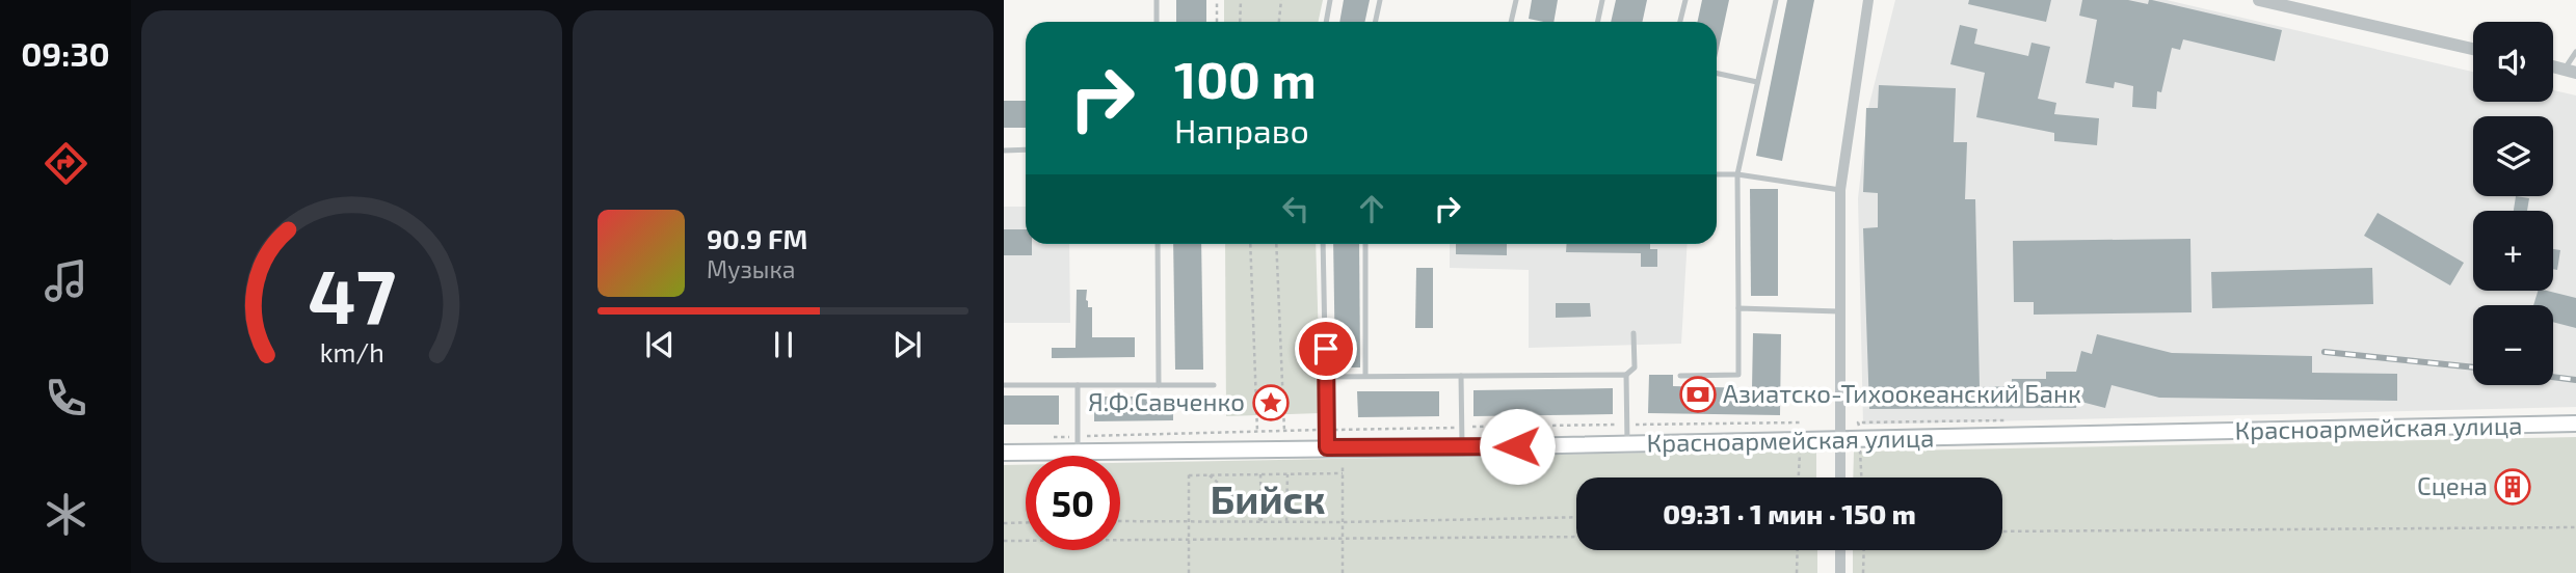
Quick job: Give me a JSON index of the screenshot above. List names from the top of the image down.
{
  "streets": {
    "main road": ["Красноармейская улица"]
  },
  "districts": ["Бийск"],
  "places": {
    "bank": ["Азиатско-Тихоокеанский Банк"],
    "place": ["Я.Ф.Савченко"],
    "building": ["Сцена"]
  },
  "page": {
    "tabs": "09:30",
    "map_buttons": ["+", "−"],
    "turn": ["100 m", "Направо"],
    "song": ["90.9 FM", "Музыка"],
    "limit": "50",
    "trip": "09:31 · 1 мин · 150 m",
    "gauge": ["47", "km/h"]
  }
}
